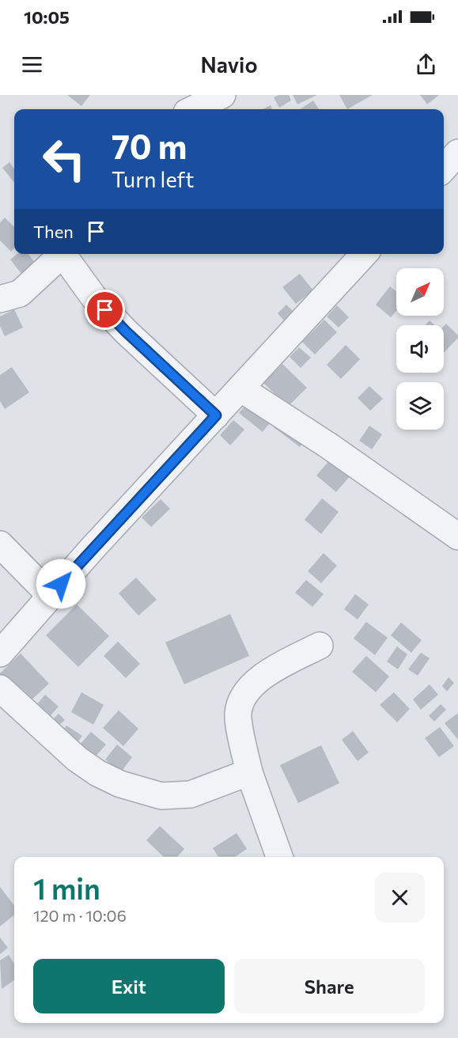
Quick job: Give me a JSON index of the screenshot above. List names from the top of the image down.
{
  "north": "top right",
  "page": {
    "status": "10:05",
    "header": "Navio",
    "turn": ["70 m", "Turn left"],
    "then": "Then",
    "heading": ["1 min", "120 m · 10:06"],
    "buttons": ["Exit", "Share"]
  }
}
